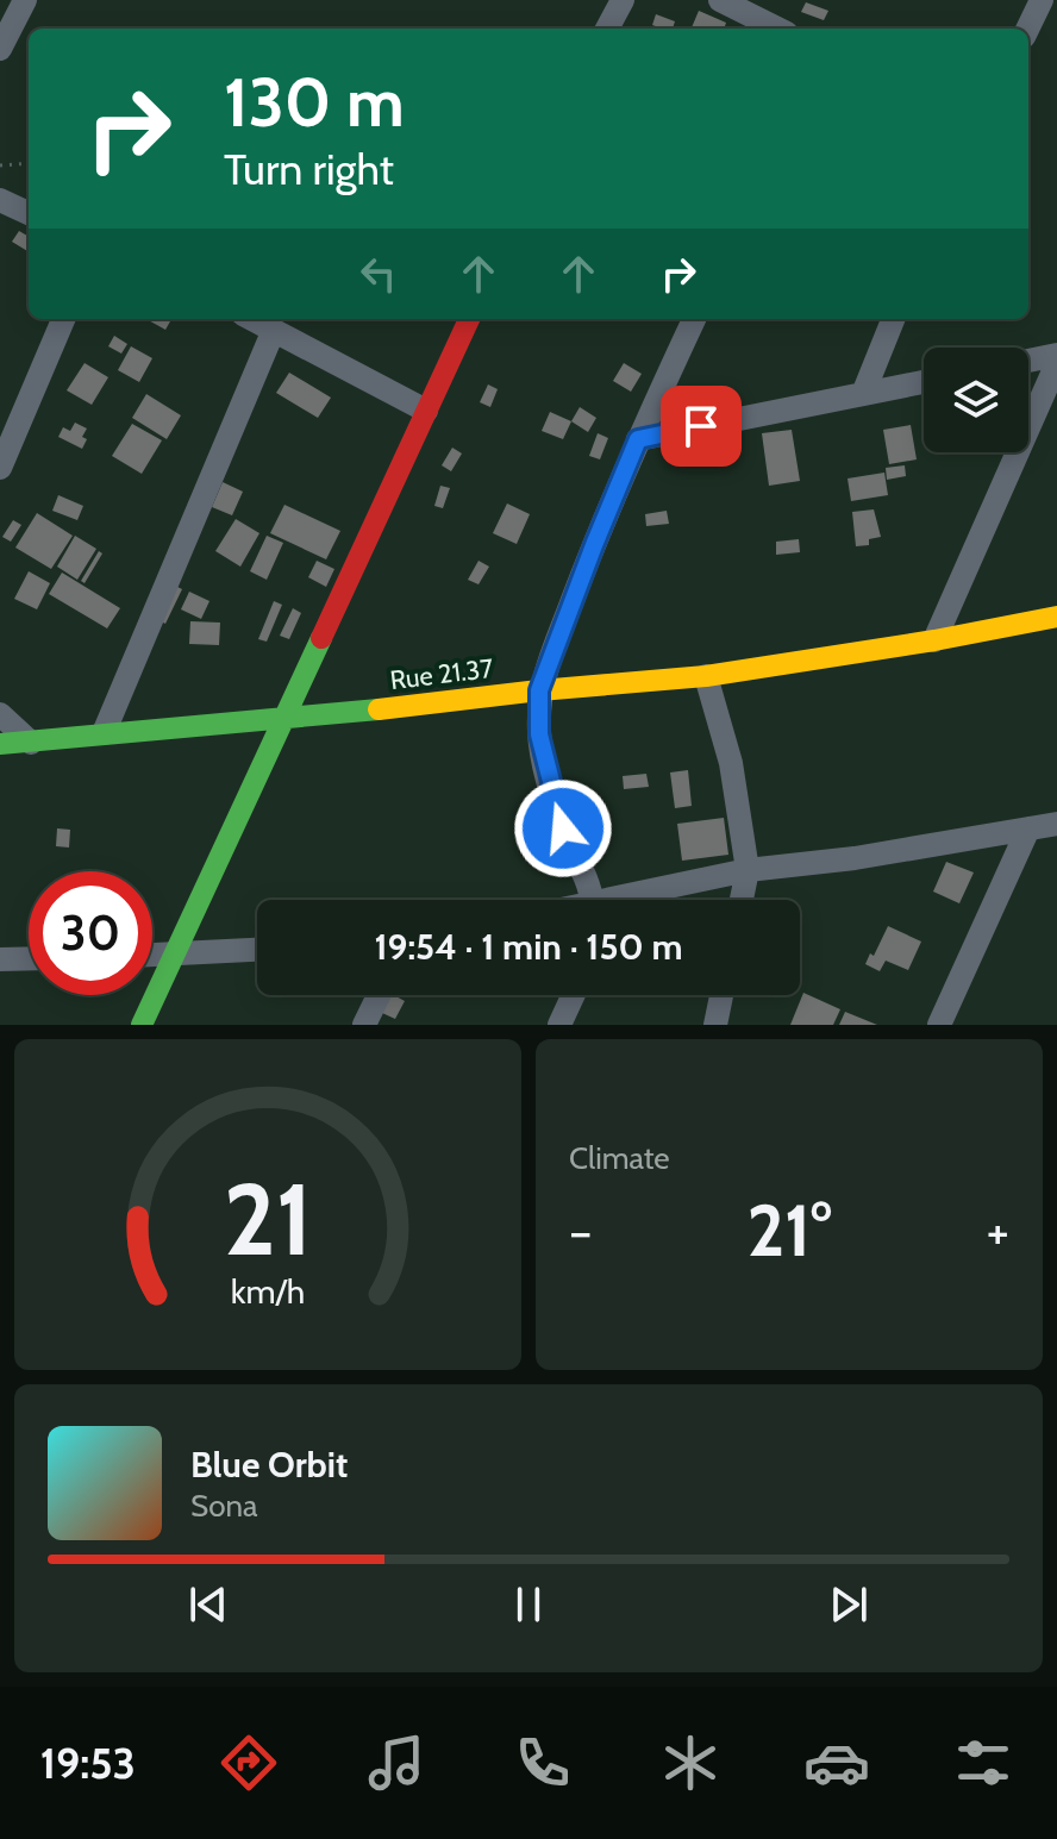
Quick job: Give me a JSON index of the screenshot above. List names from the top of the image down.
{
  "streets": {
    "street": ["Rue 21.37"]
  },
  "page": {
    "turn": ["130 m", "Turn right"],
    "limit": "30",
    "trip": "19:54 · 1 min · 150 m",
    "tile": "Climate",
    "heat": ["−", "21°", "+"],
    "song": ["Blue Orbit", "Sona"],
    "tabs": "19:53",
    "gauge": ["21", "km/h"]
  }
}
